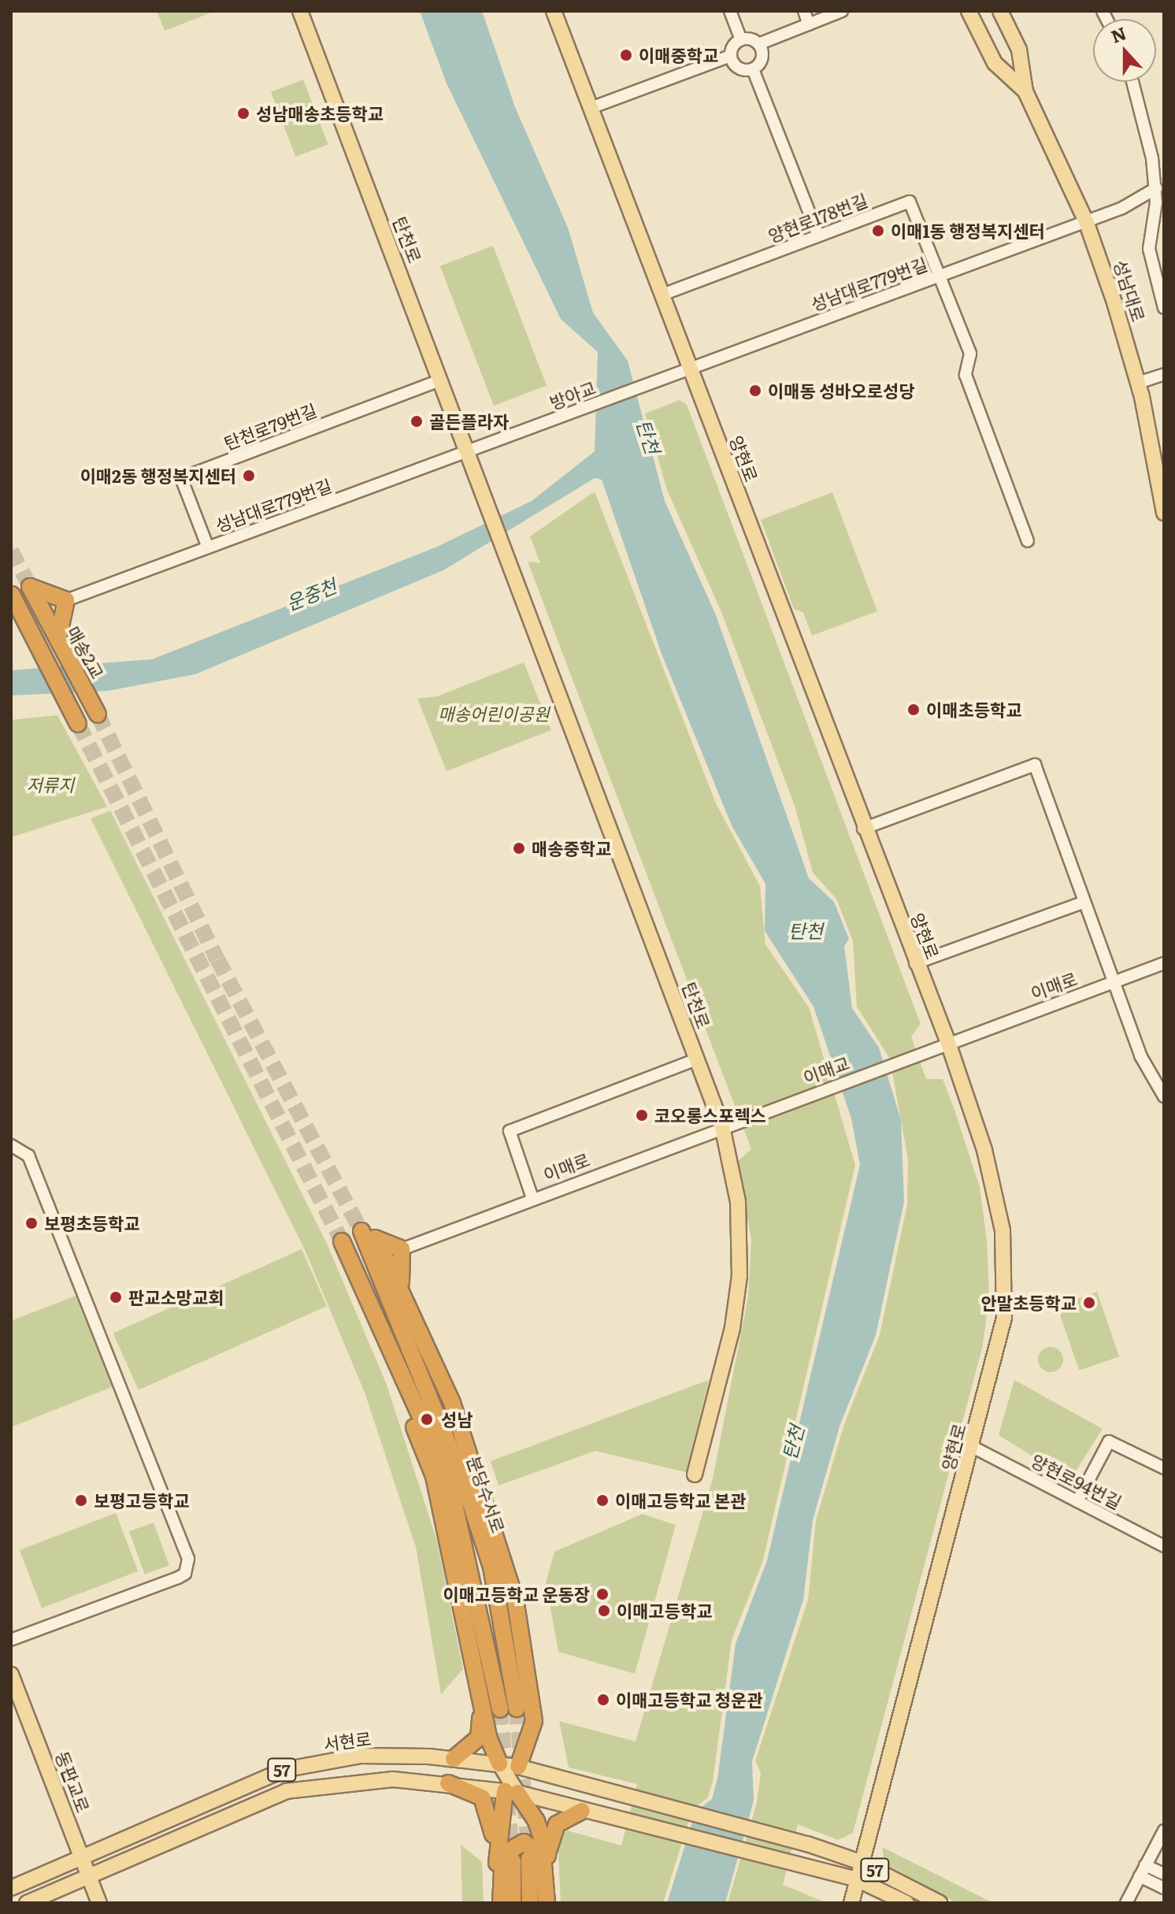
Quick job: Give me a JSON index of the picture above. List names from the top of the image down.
{
  "streets": {
    "highway": ["매송2교", "분당수서로"],
    "main road": [
      "탄천로",
      "성남대로",
      "양현로",
      "서현로",
      "57",
      "동판교로"
    ],
    "street": [
      "양현로178번길",
      "성남대로779번길",
      "방아교",
      "탄천로79번길",
      "이매로",
      "이매교",
      "양현로94번길"
    ]
  },
  "crossings": [
    ["양현로178번길", "성남대로779번길"],
    ["양현로178번길", "양현로"],
    ["탄천로", "성남대로779번길"],
    ["탄천로", "탄천로79번길"],
    ["탄천로", "이매로"],
    ["성남대로779번길", "성남대로"],
    ["성남대로779번길", "방아교"],
    ["성남대로779번길", "탄천로79번길"],
    ["성남대로779번길", "양현로"],
    ["양현로", "이매로"],
    ["양현로", "양현로94번길"],
    ["양현로", "57"],
    ["이매로", "이매교"],
    ["서현로", "동판교로"],
    ["57", "동판교로"]
  ],
  "water": ["탄천", "운중천"],
  "parks": ["매송어린이공원", "저류지"],
  "places": [
    "이매중학교",
    "성남매송초등학교",
    "이매1동 행정복지센터",
    "이매동 성바오로성당",
    "골든플라자",
    "이매2동 행정복지센터",
    "이매초등학교",
    "매송중학교",
    "코오롱스포렉스",
    "보평초등학교",
    "판교소망교회",
    "안말초등학교",
    "성남",
    "보평고등학교",
    "이매고등학교 본관",
    "이매고등학교 운동장",
    "이매고등학교",
    "이매고등학교 청운관"
  ],
  "north": "top"
}
